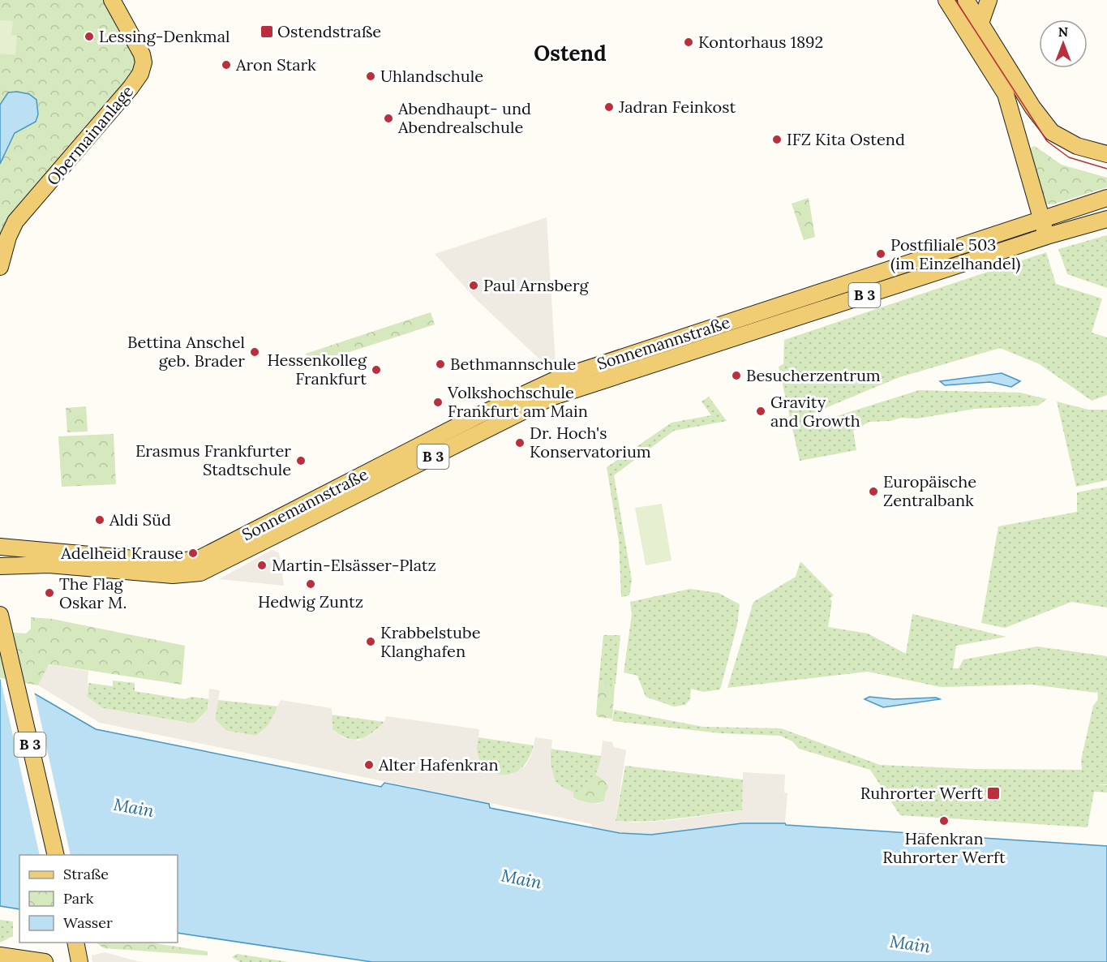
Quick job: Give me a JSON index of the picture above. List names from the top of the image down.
{
  "streets": {
    "main road": ["Obermainanlage", "B 3", "Sonnemannstraße"]
  },
  "crossings": [
    ["B 3", "Sonnemannstraße"]
  ],
  "districts": ["Ostend"],
  "water": ["Main"],
  "places": {
    "transit": ["Ostendstraße", "Ruhrorter Werft"],
    "other": [
      "Lessing-Denkmal",
      "Kontorhaus 1892",
      "Aron Stark",
      "Uhlandschule",
      "Jadran Feinkost",
      "Abendhaupt- und Abendrealschule",
      "IFZ Kita Ostend",
      "Postfiliale 503 (im Einzelhandel)",
      "Paul Arnsberg",
      "Bettina Anschel geb. Brader",
      "Bethmannschule",
      "Hessenkolleg Frankfurt",
      "Besucherzentrum",
      "Volkshochschule Frankfurt am Main",
      "Gravity and Growth",
      "Dr. Hoch's Konservatorium",
      "Erasmus Frankfurter Stadtschule",
      "Europäische Zentralbank",
      "Aldi Süd",
      "Adelheid Krause",
      "Martin-Elsässer-Platz",
      "Hedwig Zuntz",
      "The Flag Oskar M.",
      "Krabbelstube Klanghafen",
      "Alter Hafenkran",
      "Hafenkran Ruhrorter Werft"
    ]
  },
  "legend": ["Straße", "Park", "Wasser"],
  "north": "top"
}
